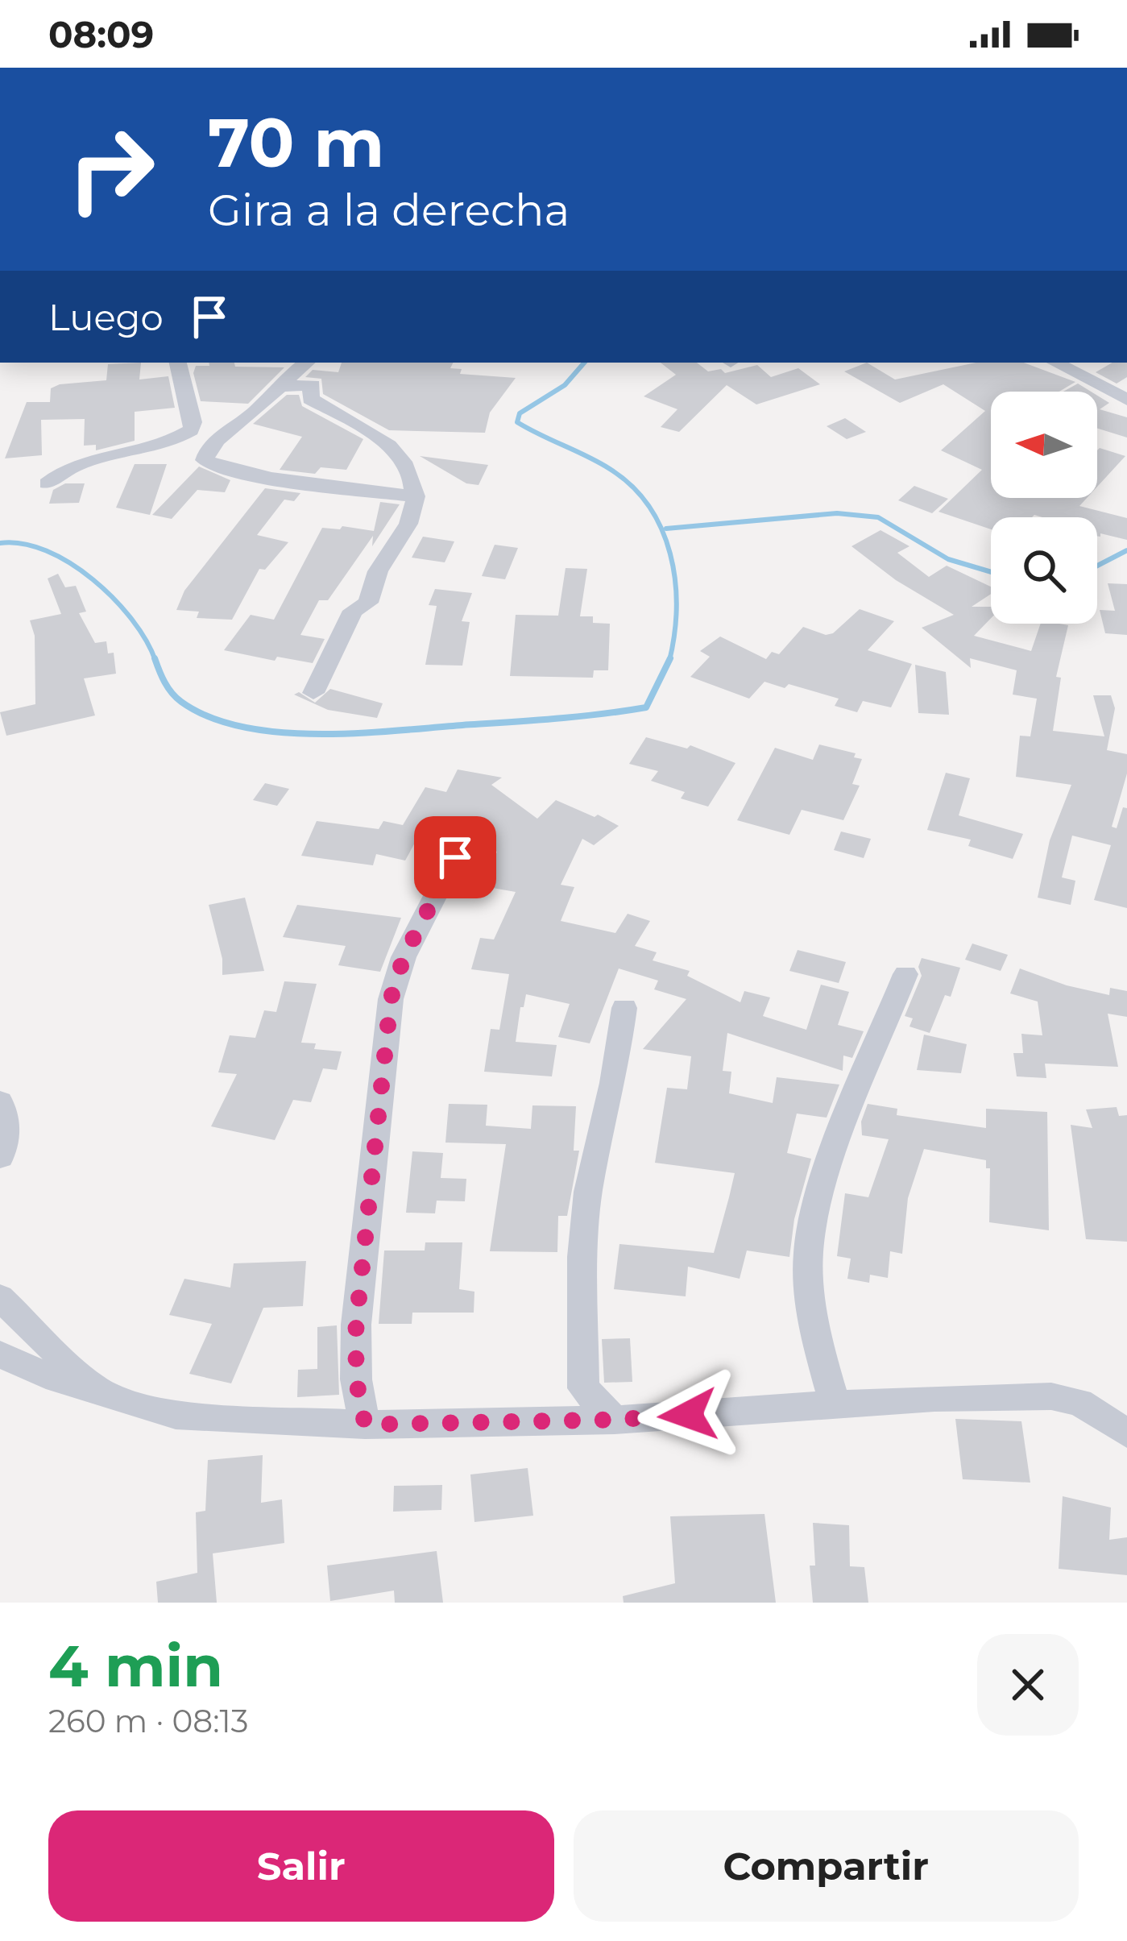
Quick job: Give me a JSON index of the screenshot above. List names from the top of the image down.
{
  "north": "left",
  "page": {
    "status": "08:09",
    "turn": ["70 m", "Gira a la derecha"],
    "then": "Luego",
    "heading": ["4 min", "260 m · 08:13"],
    "buttons": ["Salir", "Compartir"]
  }
}
